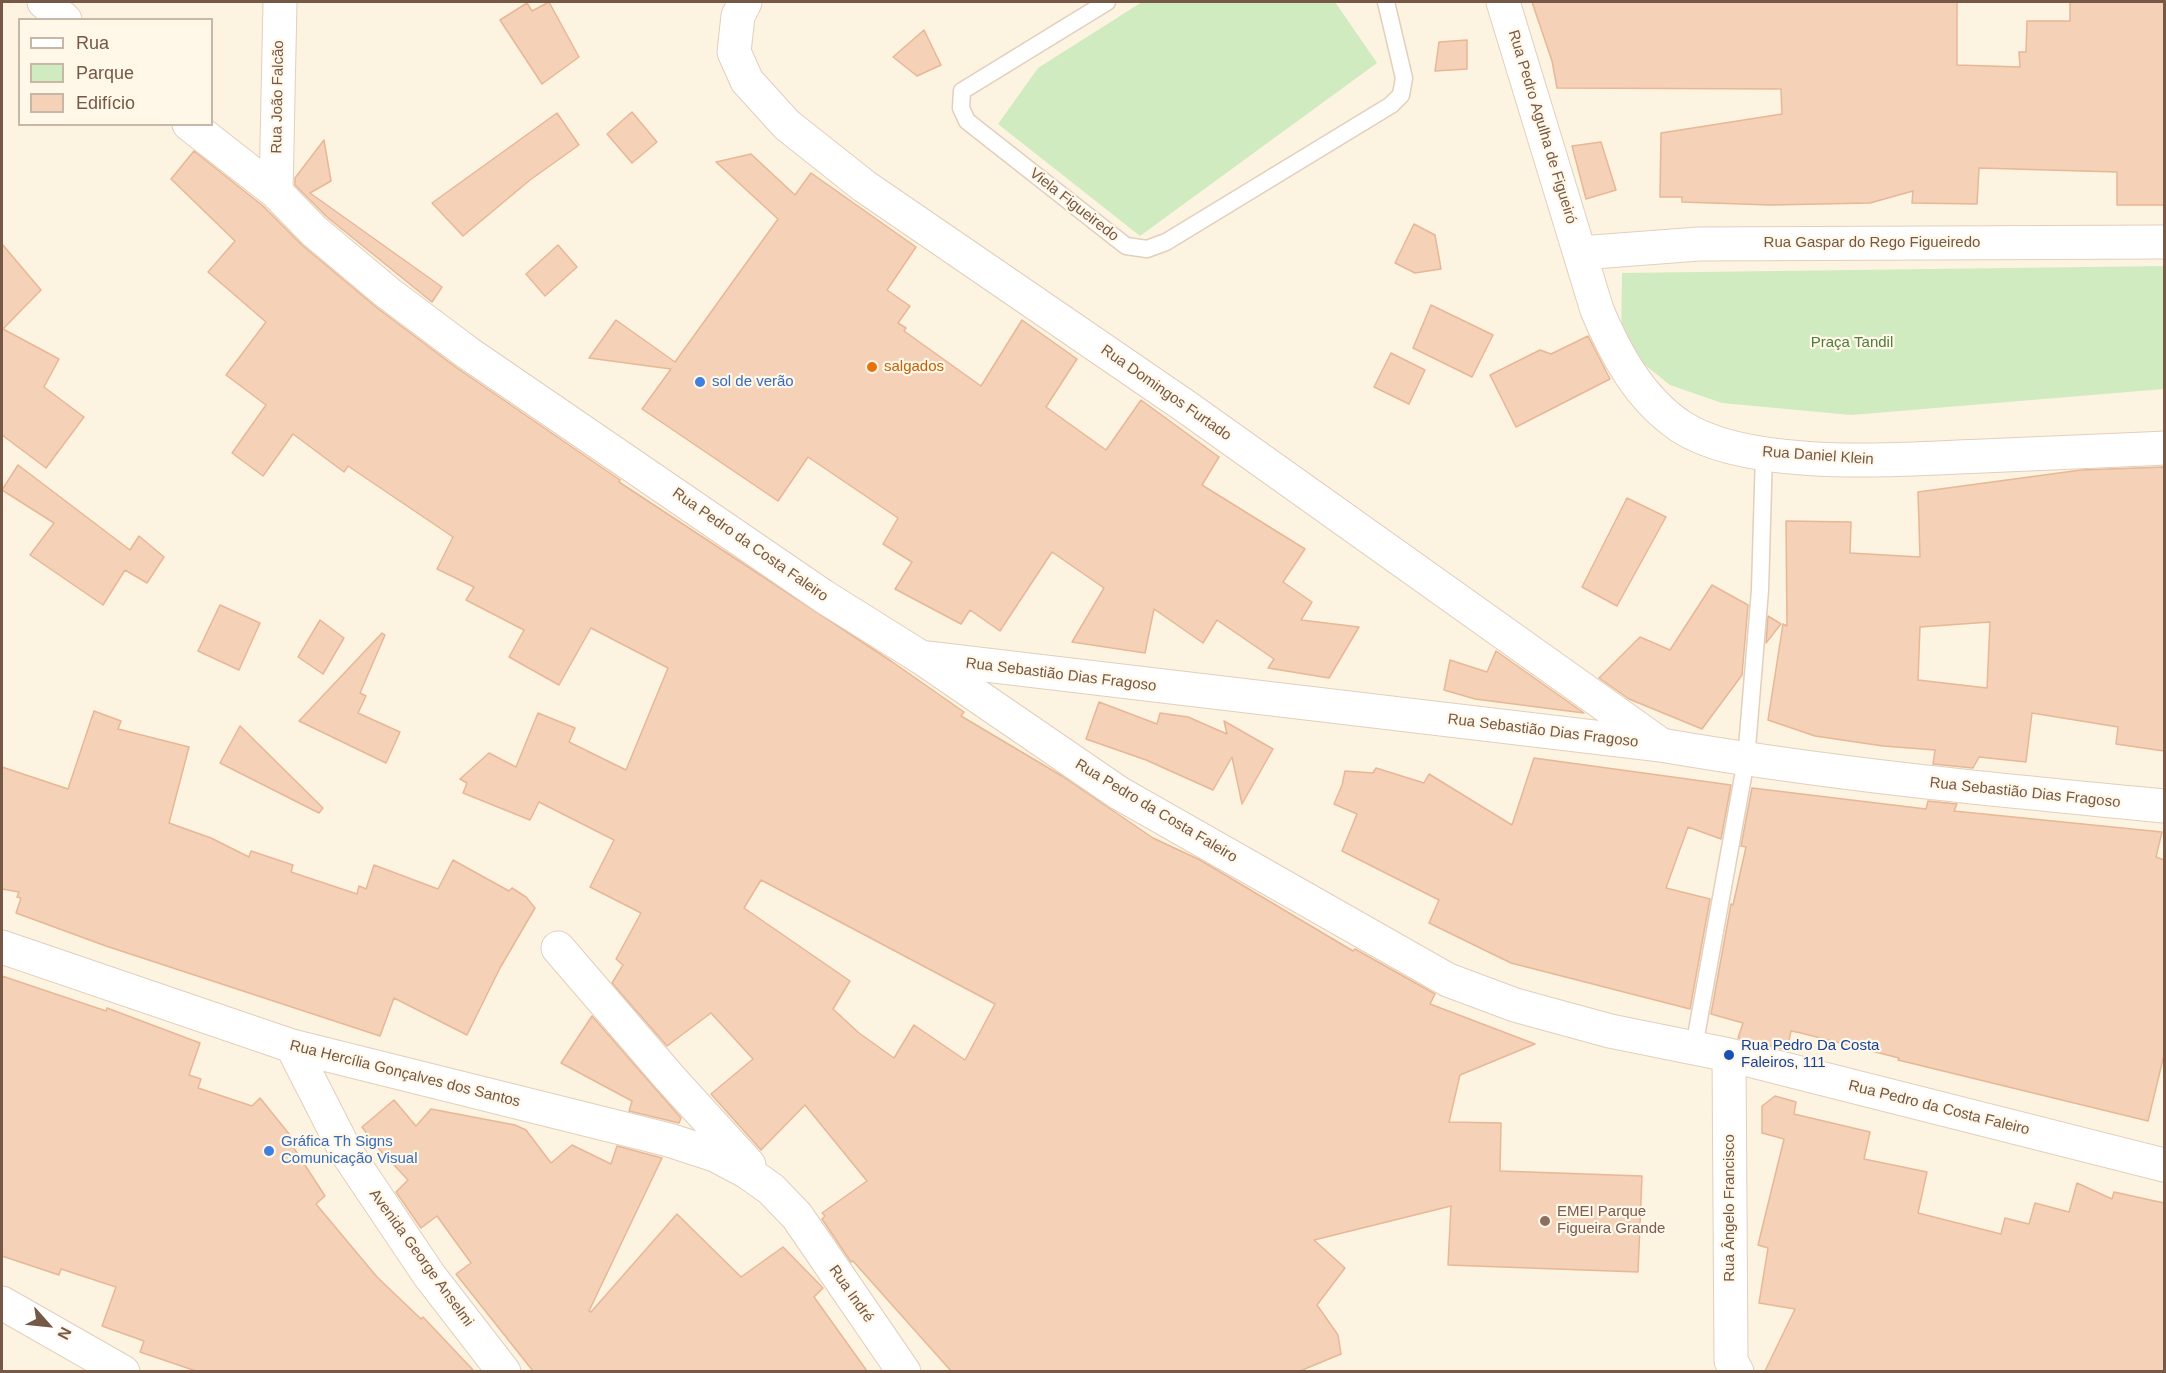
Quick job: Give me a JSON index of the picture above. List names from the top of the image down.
{
  "streets": {
    "street": [
      "Rua João Falcão",
      "Rua Pedro Agulha de Figueiró",
      "Rua Gaspar do Rego Figueiredo",
      "Rua Domingos Furtado",
      "Rua Daniel Klein",
      "Rua Pedro da Costa Faleiro",
      "Rua Sebastião Dias Fragoso",
      "Rua Hercília Gonçalves dos Santos",
      "Rua Ângelo Francisco",
      "Avenida George Anselmi",
      "Rua Indré"
    ],
    "lane": ["Viela Figueiredo"]
  },
  "crossings": [
    ["Rua João Falcão", "Rua Pedro da Costa Faleiro"],
    ["Rua Pedro Agulha de Figueiró", "Rua Gaspar do Rego Figueiredo"],
    ["Rua Pedro Agulha de Figueiró", "Rua Daniel Klein"],
    ["Rua Gaspar do Rego Figueiredo", "Rua Daniel Klein"],
    ["Rua Domingos Furtado", "Rua Sebastião Dias Fragoso"],
    ["Rua Pedro da Costa Faleiro", "Rua Sebastião Dias Fragoso"],
    ["Rua Pedro da Costa Faleiro", "Rua Ângelo Francisco"],
    ["Rua Hercília Gonçalves dos Santos", "Avenida George Anselmi"],
    ["Rua Hercília Gonçalves dos Santos", "Rua Indré"]
  ],
  "parks": ["Praça Tandil"],
  "places": [
    "salgados",
    "sol de verão",
    "Rua Pedro Da Costa Faleiros, 111",
    "Gráfica Th Signs Comunicação Visual",
    "EMEI Parque Figueira Grande"
  ],
  "legend": ["Rua", "Parque", "Edifício"],
  "north": "bottom right"
}
